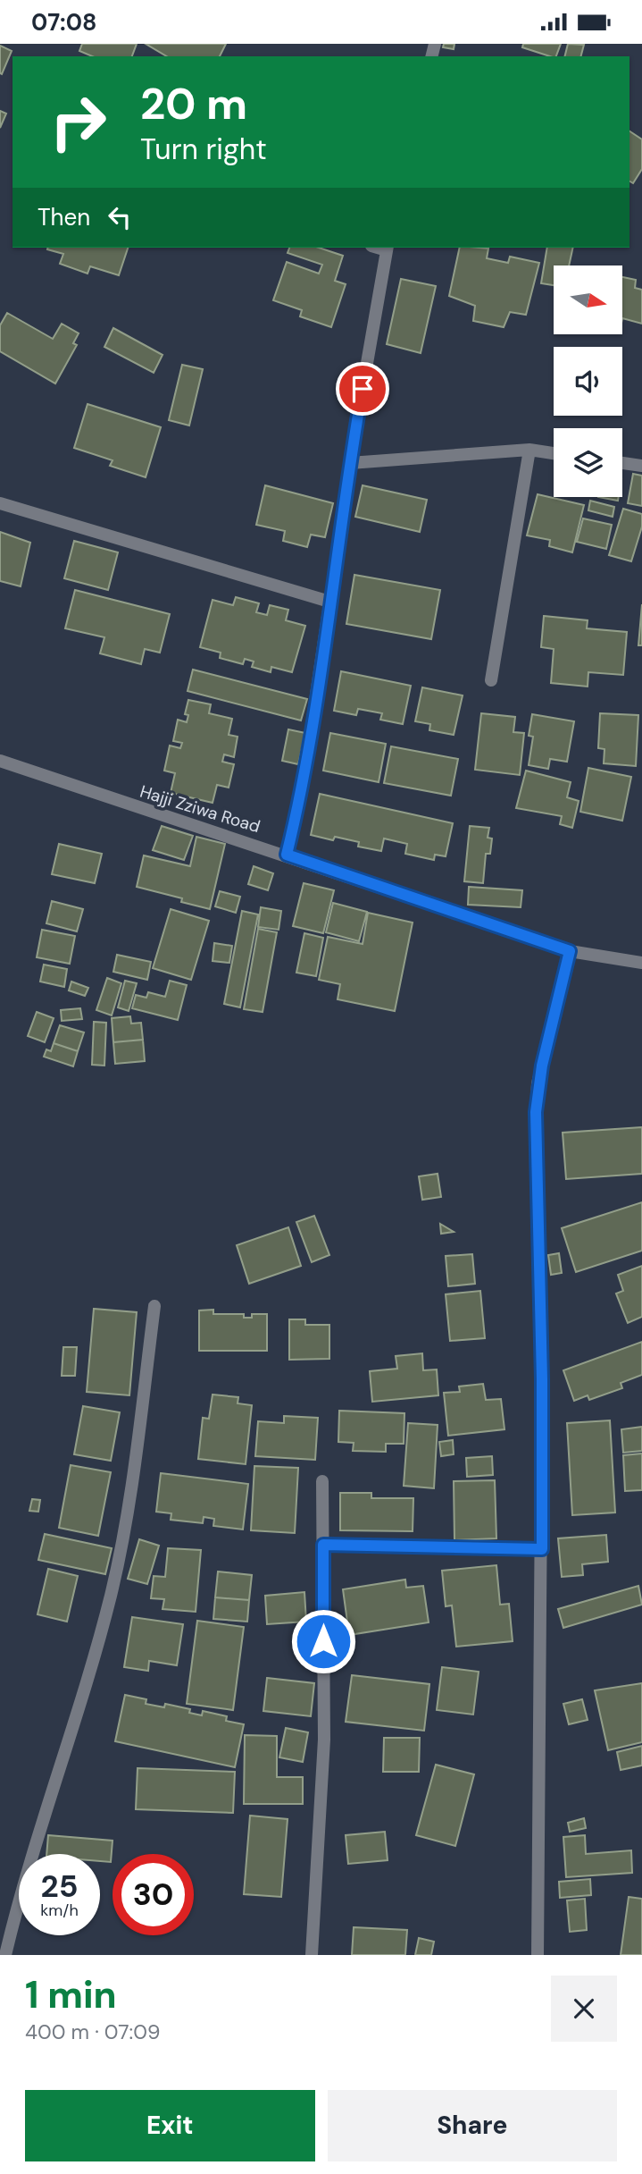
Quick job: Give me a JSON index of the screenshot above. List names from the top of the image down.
{
  "streets": {
    "street": ["Hajji Zziwa Road"]
  },
  "north": "right",
  "page": {
    "status": "07:08",
    "turn": ["20 m", "Turn right"],
    "then": "Then",
    "speed": "25 km/h",
    "limit": "30",
    "heading": ["1 min", "400 m · 07:09"],
    "buttons": ["Exit", "Share"]
  }
}
